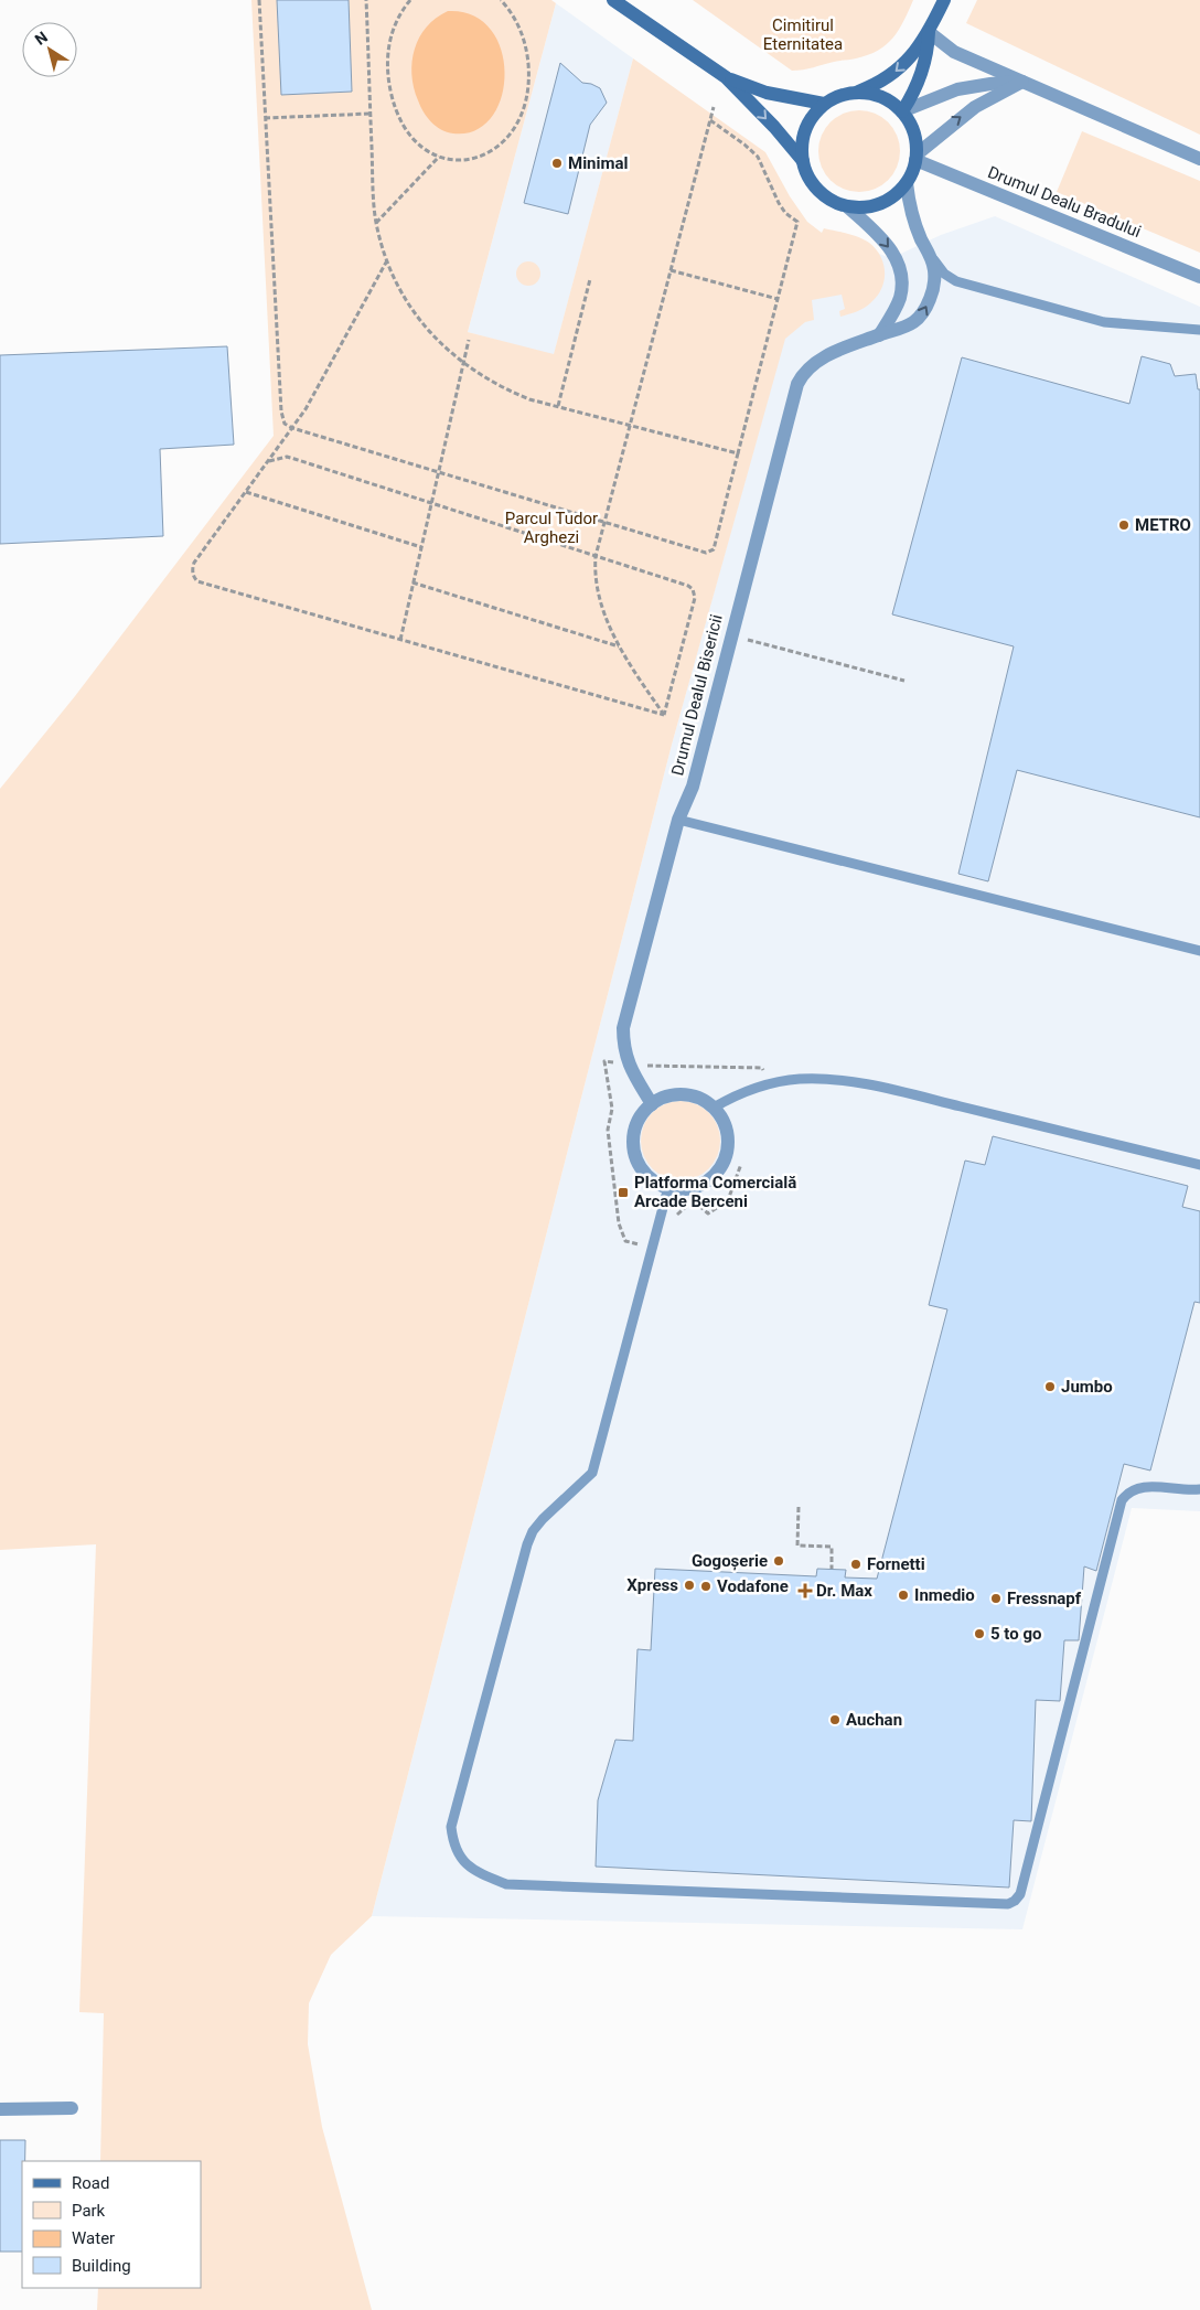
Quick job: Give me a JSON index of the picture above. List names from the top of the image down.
{
  "streets": {
    "street": ["Drumul Dealu Bradului", "Drumul Dealul Bisericii"]
  },
  "crossings": [
    ["Drumul Dealu Bradului", "Drumul Dealul Bisericii"]
  ],
  "parks": ["Cimitirul Eternitatea", "Parcul Tudor Arghezi"],
  "places": {
    "other": [
      "Minimal",
      "METRO",
      "Jumbo",
      "Gogoșerie",
      "Fornetti",
      "Xpress",
      "Vodafone",
      "Inmedio",
      "Fressnapf",
      "5 to go",
      "Auchan"
    ],
    "transit": ["Platforma Comercială Arcade Berceni"],
    "health": ["Dr. Max"]
  },
  "legend": [
    "Road",
    "Park",
    "Water",
    "Building"
  ],
  "north": "top left"
}
